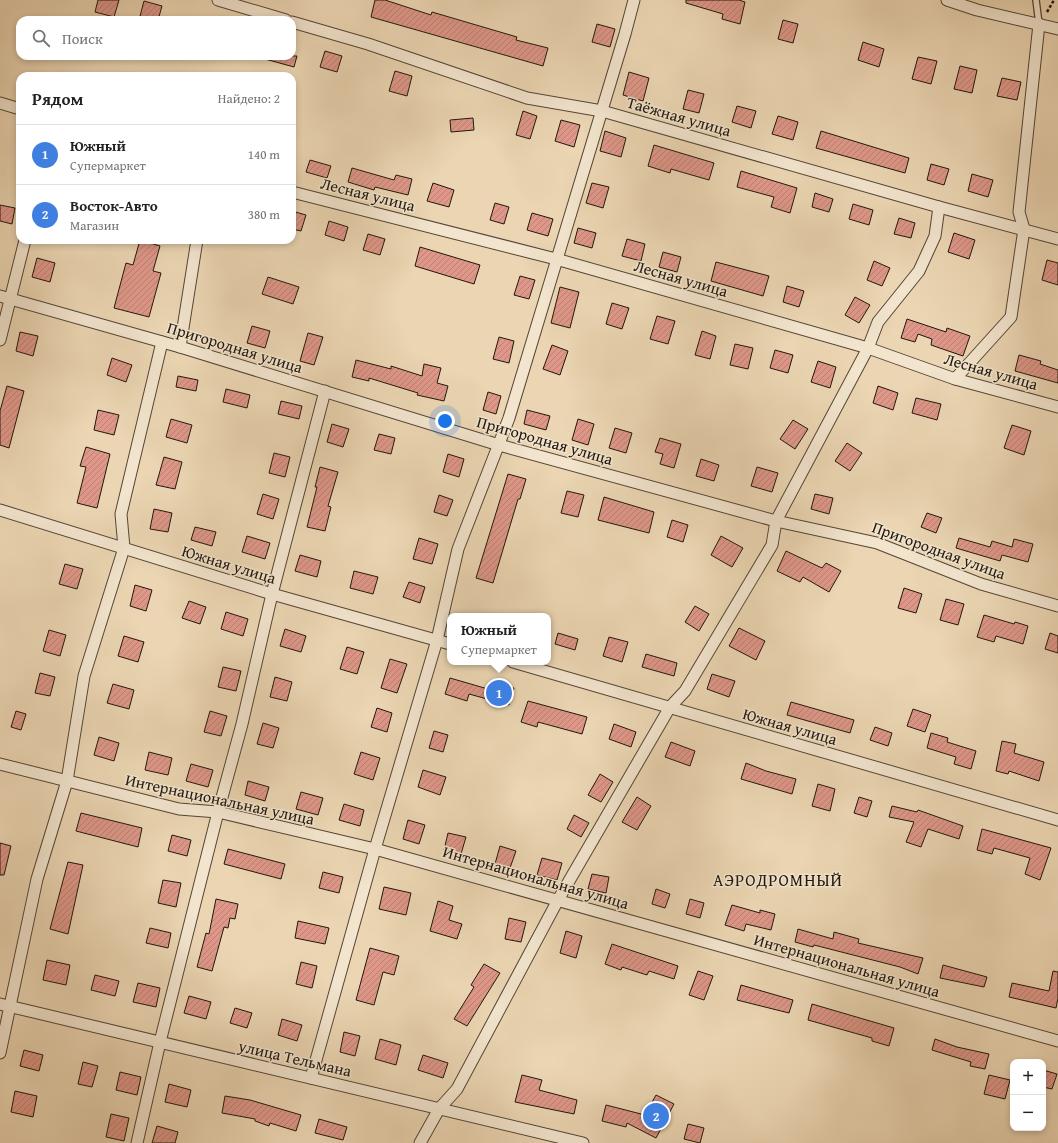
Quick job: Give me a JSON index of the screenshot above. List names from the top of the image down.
{
  "streets": {
    "street": [
      "Таёжная улица",
      "Лесная улица",
      "Пригородная улица",
      "Южная улица",
      "Интернациональная улица",
      "улица Тельмана"
    ]
  },
  "districts": ["АЭРОДРОМНЫЙ"],
  "page": {
    "search": "Поиск",
    "heading": ["Рядом", "Найдено: 2"],
    "list": [
      {
        "mark": "1",
        "name": "Южный",
        "note": "Супермаркет",
        "value": "140 m"
      },
      {
        "mark": "2",
        "name": "Восток-Авто",
        "note": "Магазин",
        "value": "380 m"
      }
    ],
    "popup": ["Южный", "Супермаркет"],
    "pins": ["1", "2"],
    "map_buttons": ["+", "−"]
  }
}
